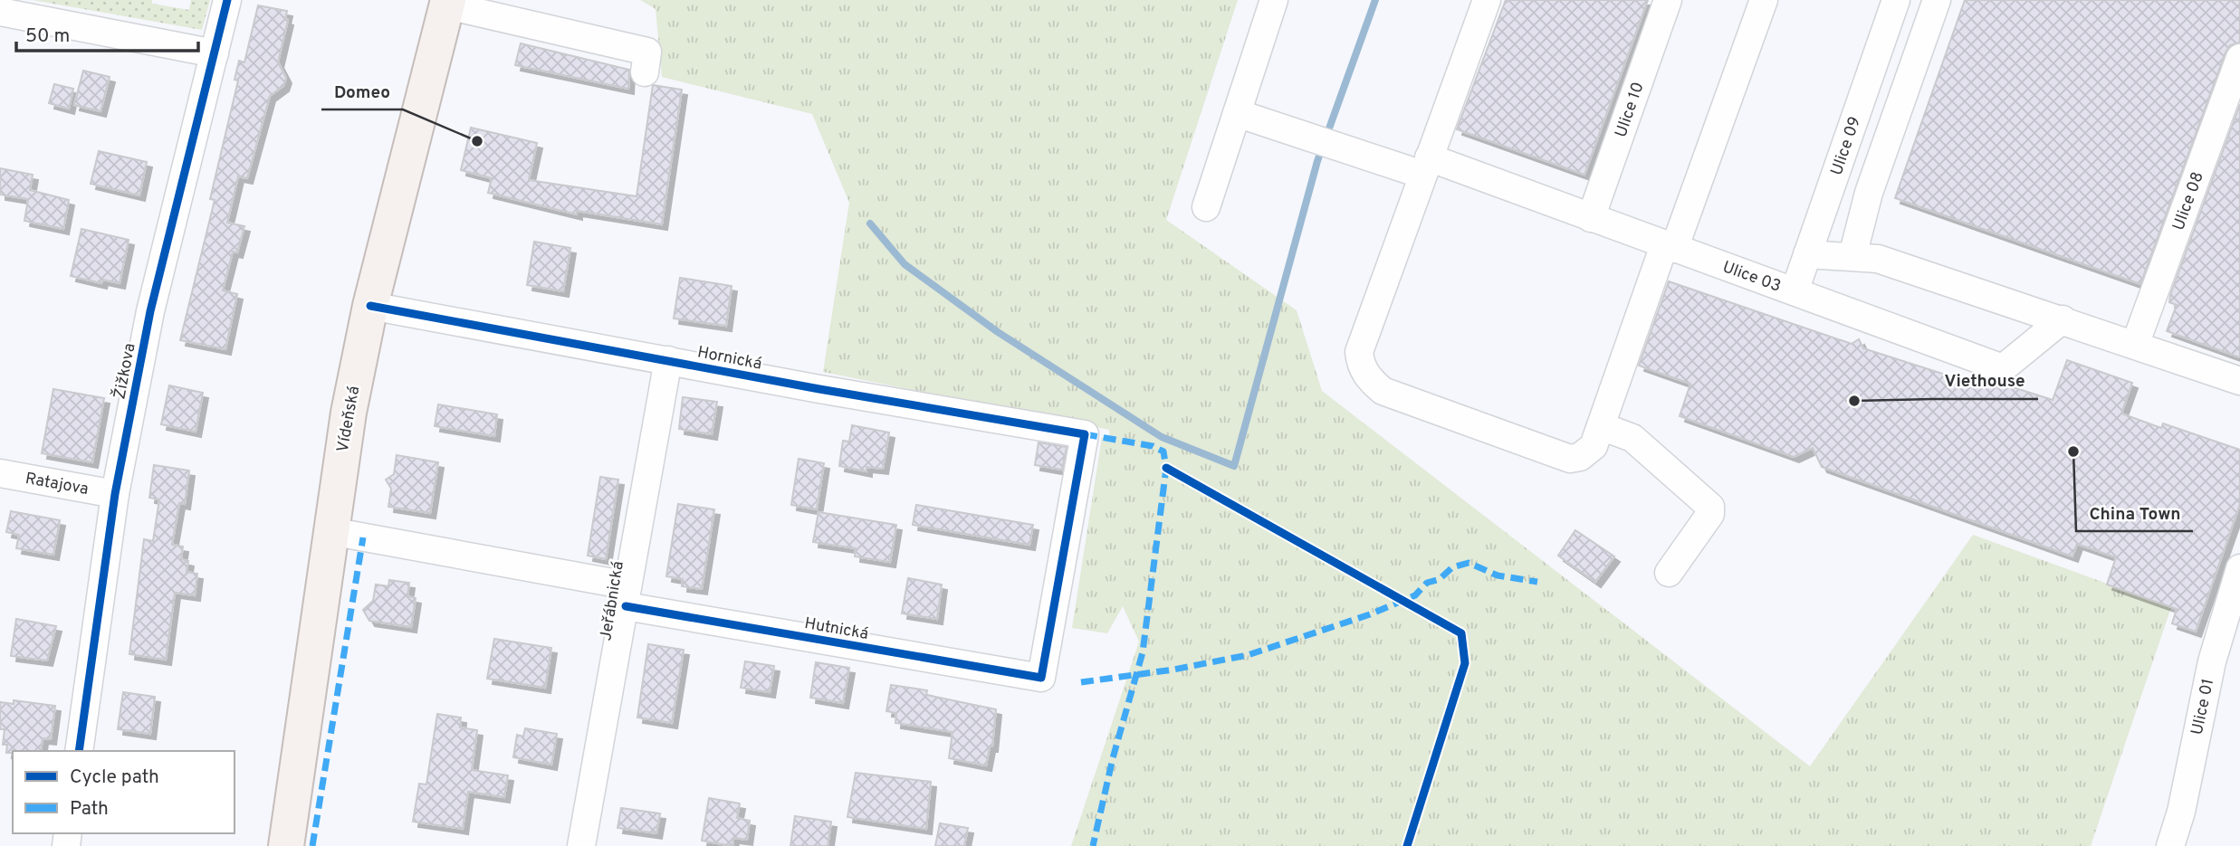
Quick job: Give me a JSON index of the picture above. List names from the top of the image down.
{
  "streets": {
    "main road": ["Vídeňská"],
    "street": [
      "Ulice 10",
      "Ulice 09",
      "Ulice 08",
      "Ulice 03",
      "Hornická",
      "Žižkova",
      "Ratajova",
      "Jeřábnická",
      "Hutnická",
      "Ulice 01"
    ]
  },
  "crossings": [
    ["Ulice 10", "Ulice 03"],
    ["Ulice 09", "Ulice 03"],
    ["Hornická", "Vídeňská"],
    ["Hornická", "Jeřábnická"],
    ["Hornická", "Hutnická"],
    ["Žižkova", "Ratajova"],
    ["Vídeňská", "Hutnická"],
    ["Jeřábnická", "Hutnická"]
  ],
  "places": ["Domeo", "Viethouse", "China Town"],
  "legend": ["Cycle path", "Path"],
  "scale_bar": "50 m"
}
